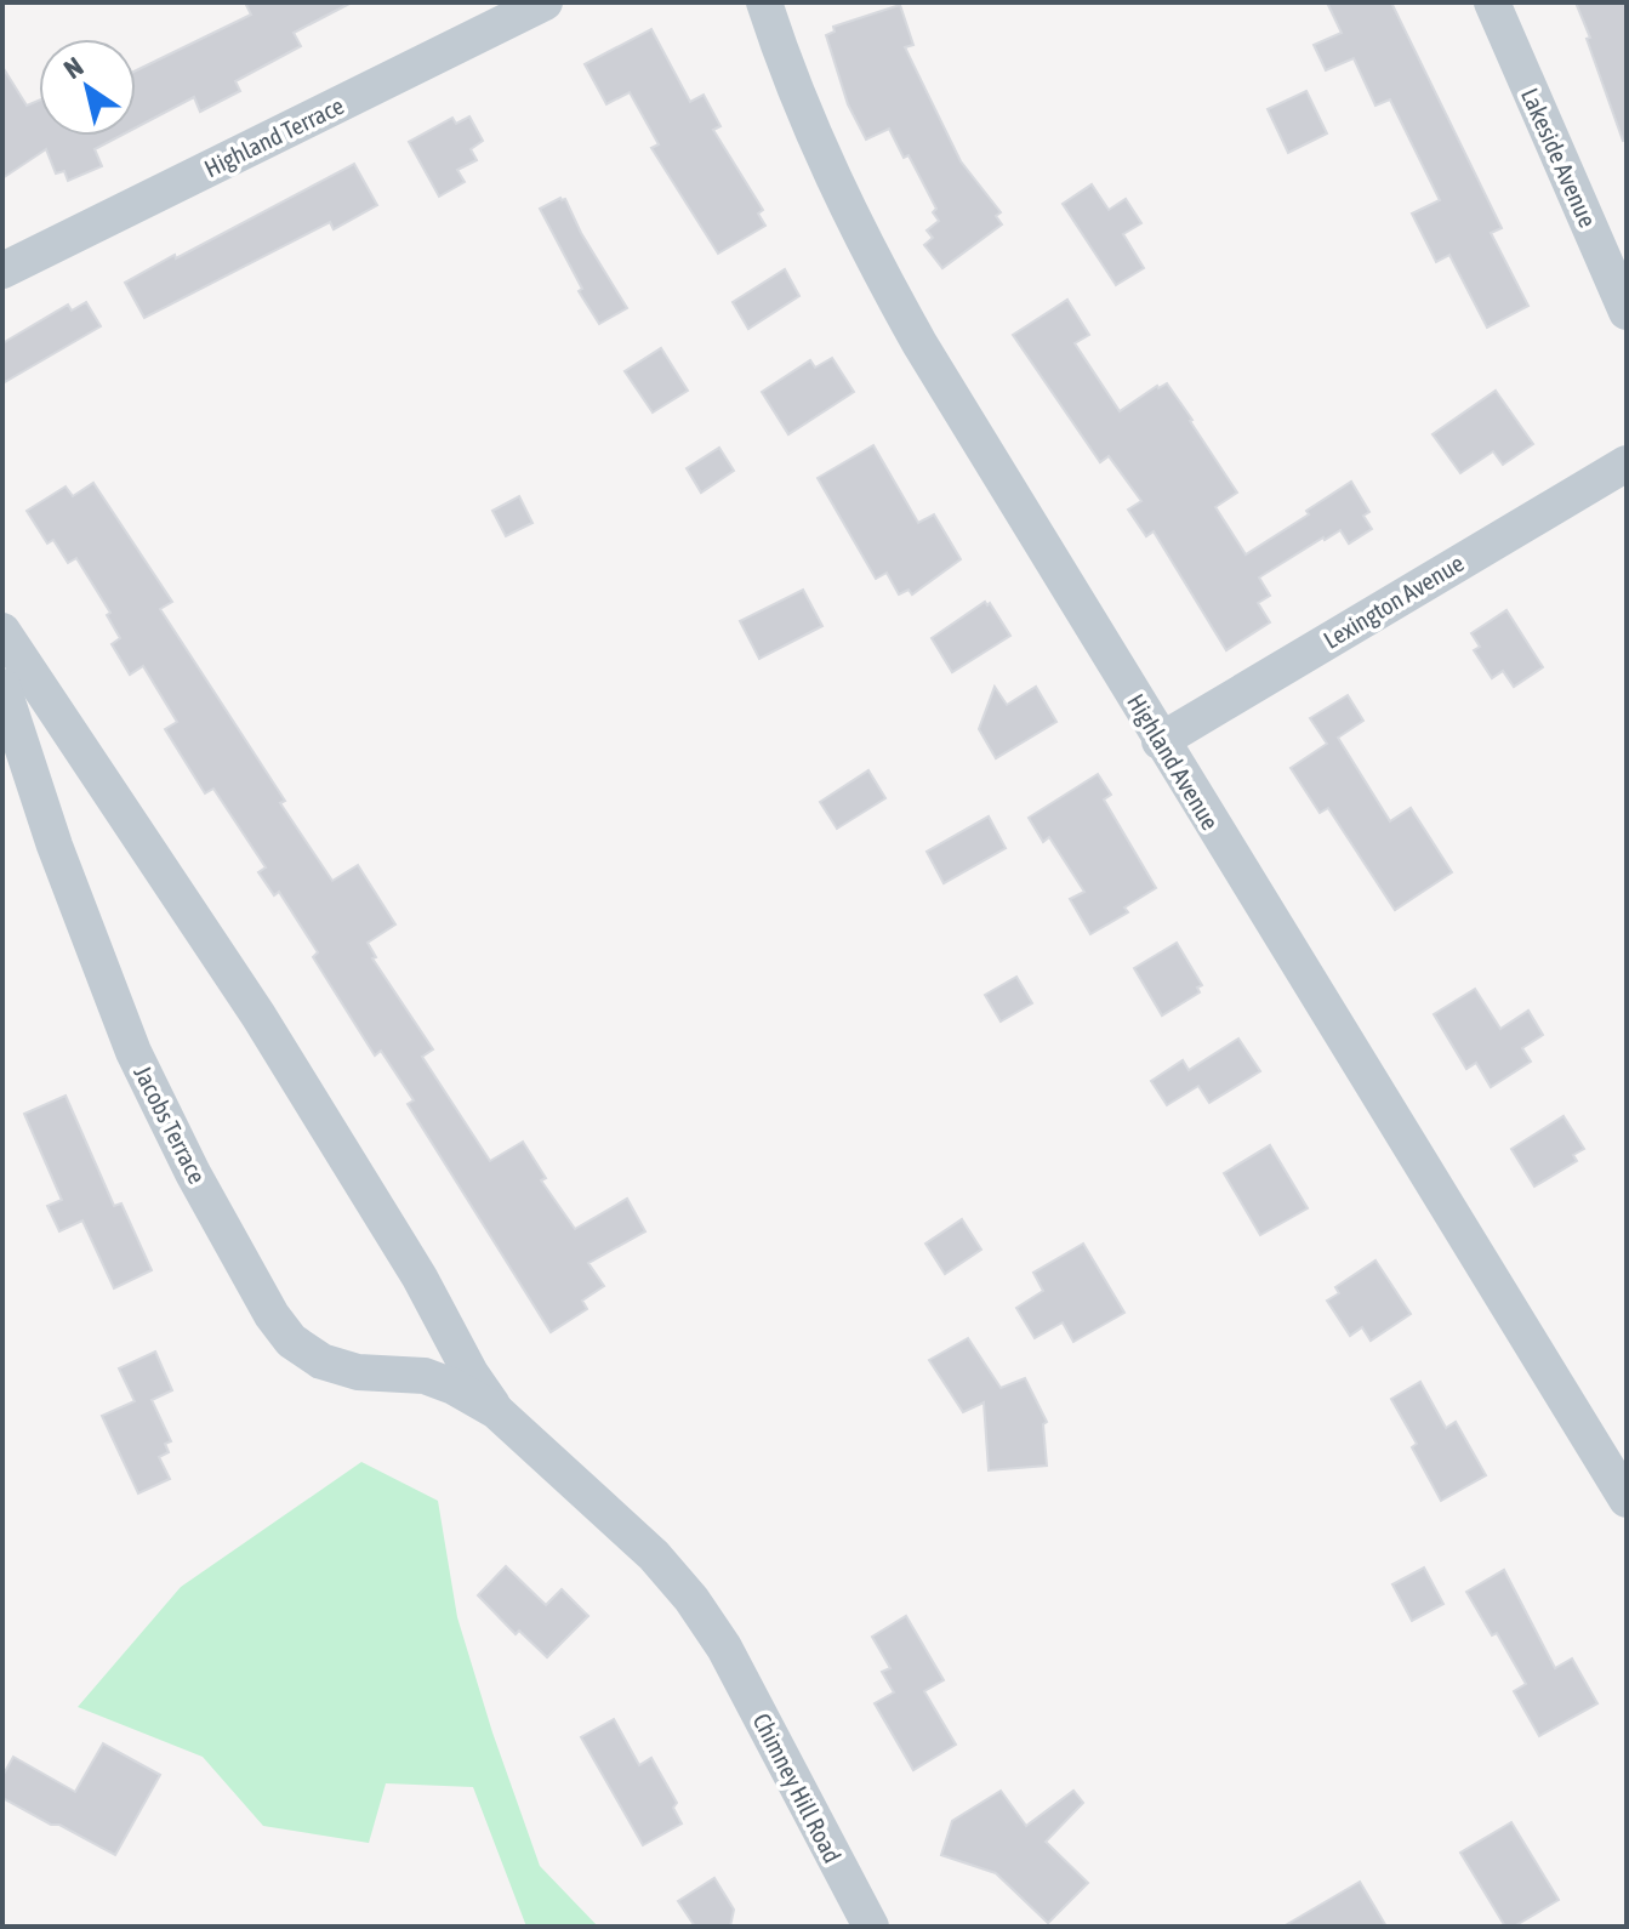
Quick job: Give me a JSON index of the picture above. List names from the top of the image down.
{
  "streets": {
    "street": [
      "Highland Terrace",
      "Lakeside Avenue",
      "Lexington Avenue",
      "Highland Avenue",
      "Jacobs Terrace",
      "Chimney Hill Road"
    ]
  },
  "crossings": [
    ["Lexington Avenue", "Highland Avenue"],
    ["Jacobs Terrace", "Chimney Hill Road"]
  ],
  "north": "top left"
}
